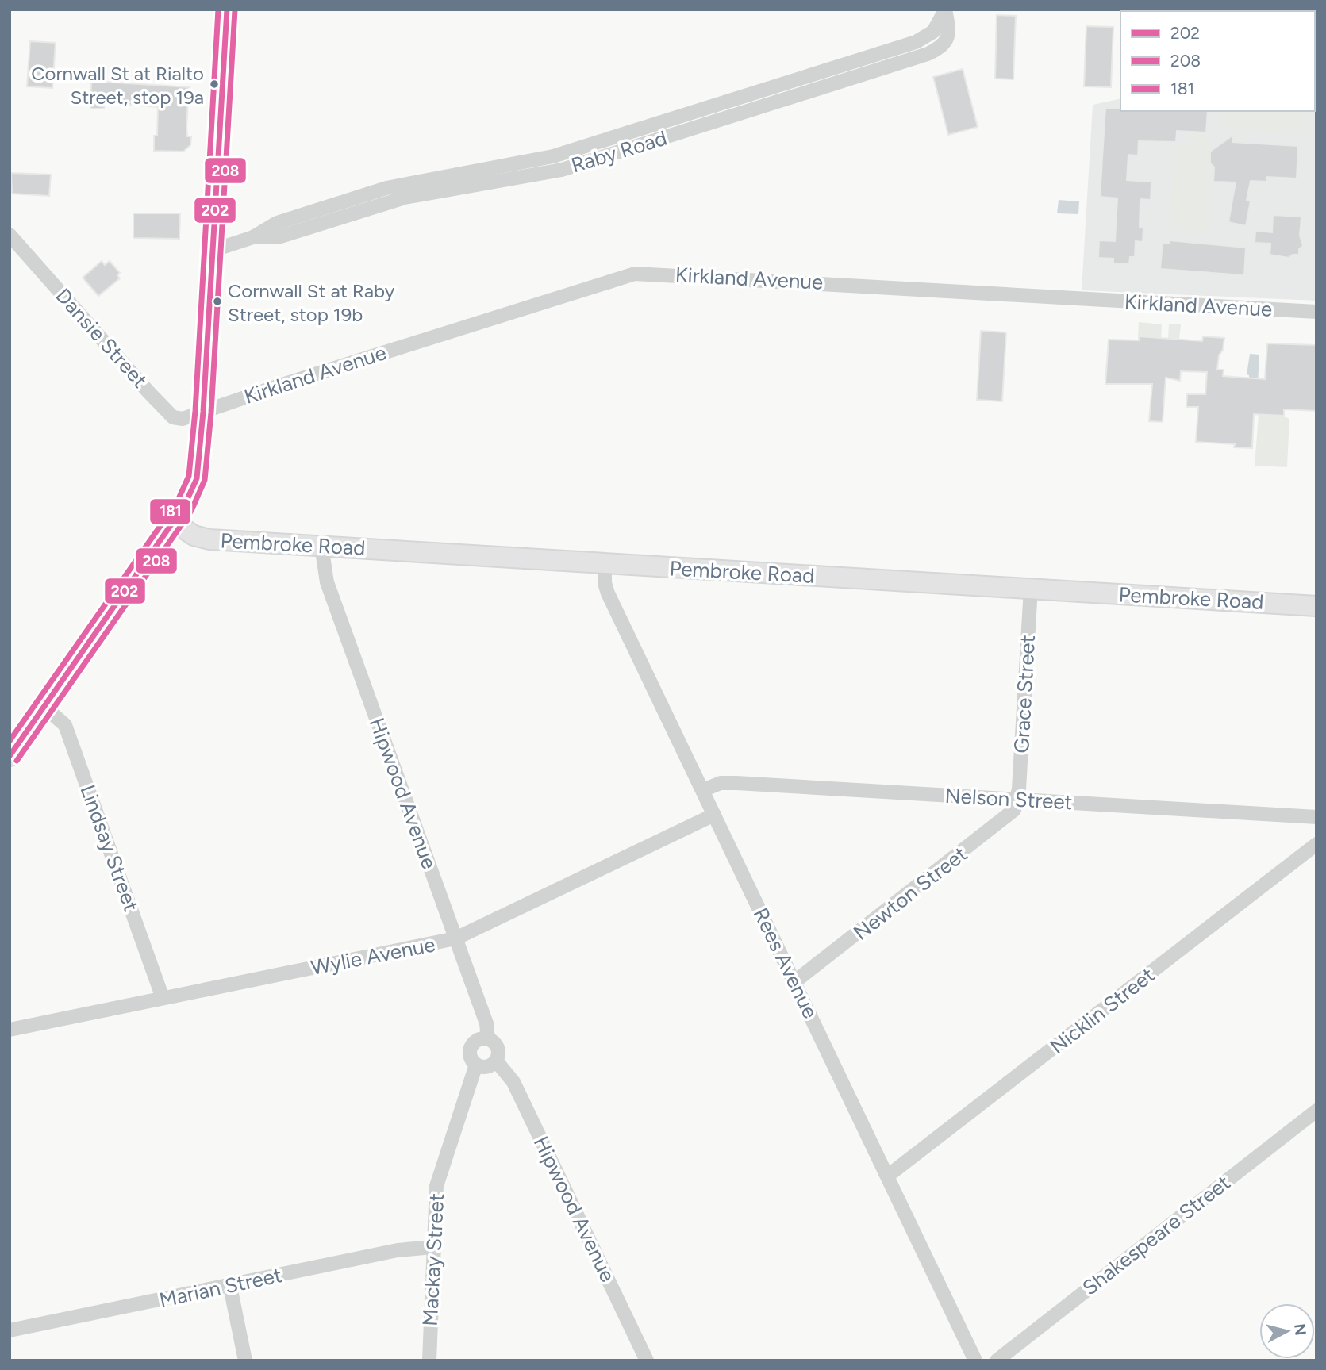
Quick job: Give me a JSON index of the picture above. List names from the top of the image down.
{
  "streets": {
    "street": [
      "Raby Road",
      "Kirkland Avenue",
      "Dansie Street",
      "Pembroke Road",
      "Grace Street",
      "Hipwood Avenue",
      "Nelson Street",
      "Lindsay Street",
      "Newton Street",
      "Wylie Avenue",
      "Rees Avenue",
      "Nicklin Street",
      "Shakespeare Street",
      "Mackay Street",
      "Marian Street"
    ]
  },
  "crossings": [
    ["Kirkland Avenue", "Dansie Street"],
    ["Pembroke Road", "Grace Street"],
    ["Pembroke Road", "Hipwood Avenue"],
    ["Pembroke Road", "Rees Avenue"],
    ["Grace Street", "Nelson Street"],
    ["Grace Street", "Newton Street"],
    ["Hipwood Avenue", "Wylie Avenue"],
    ["Hipwood Avenue", "Mackay Street"],
    ["Nelson Street", "Newton Street"],
    ["Nelson Street", "Rees Avenue"],
    ["Lindsay Street", "Wylie Avenue"],
    ["Newton Street", "Rees Avenue"],
    ["Wylie Avenue", "Rees Avenue"],
    ["Rees Avenue", "Nicklin Street"],
    ["Mackay Street", "Marian Street"]
  ],
  "places": ["Cornwall St at Rialto Street, stop 19a", "Cornwall St at Raby Street, stop 19b"],
  "lines": ["transit line 202", "transit line 181", "transit line 208"],
  "legend": ["202", "208", "181"],
  "north": "right"
}
